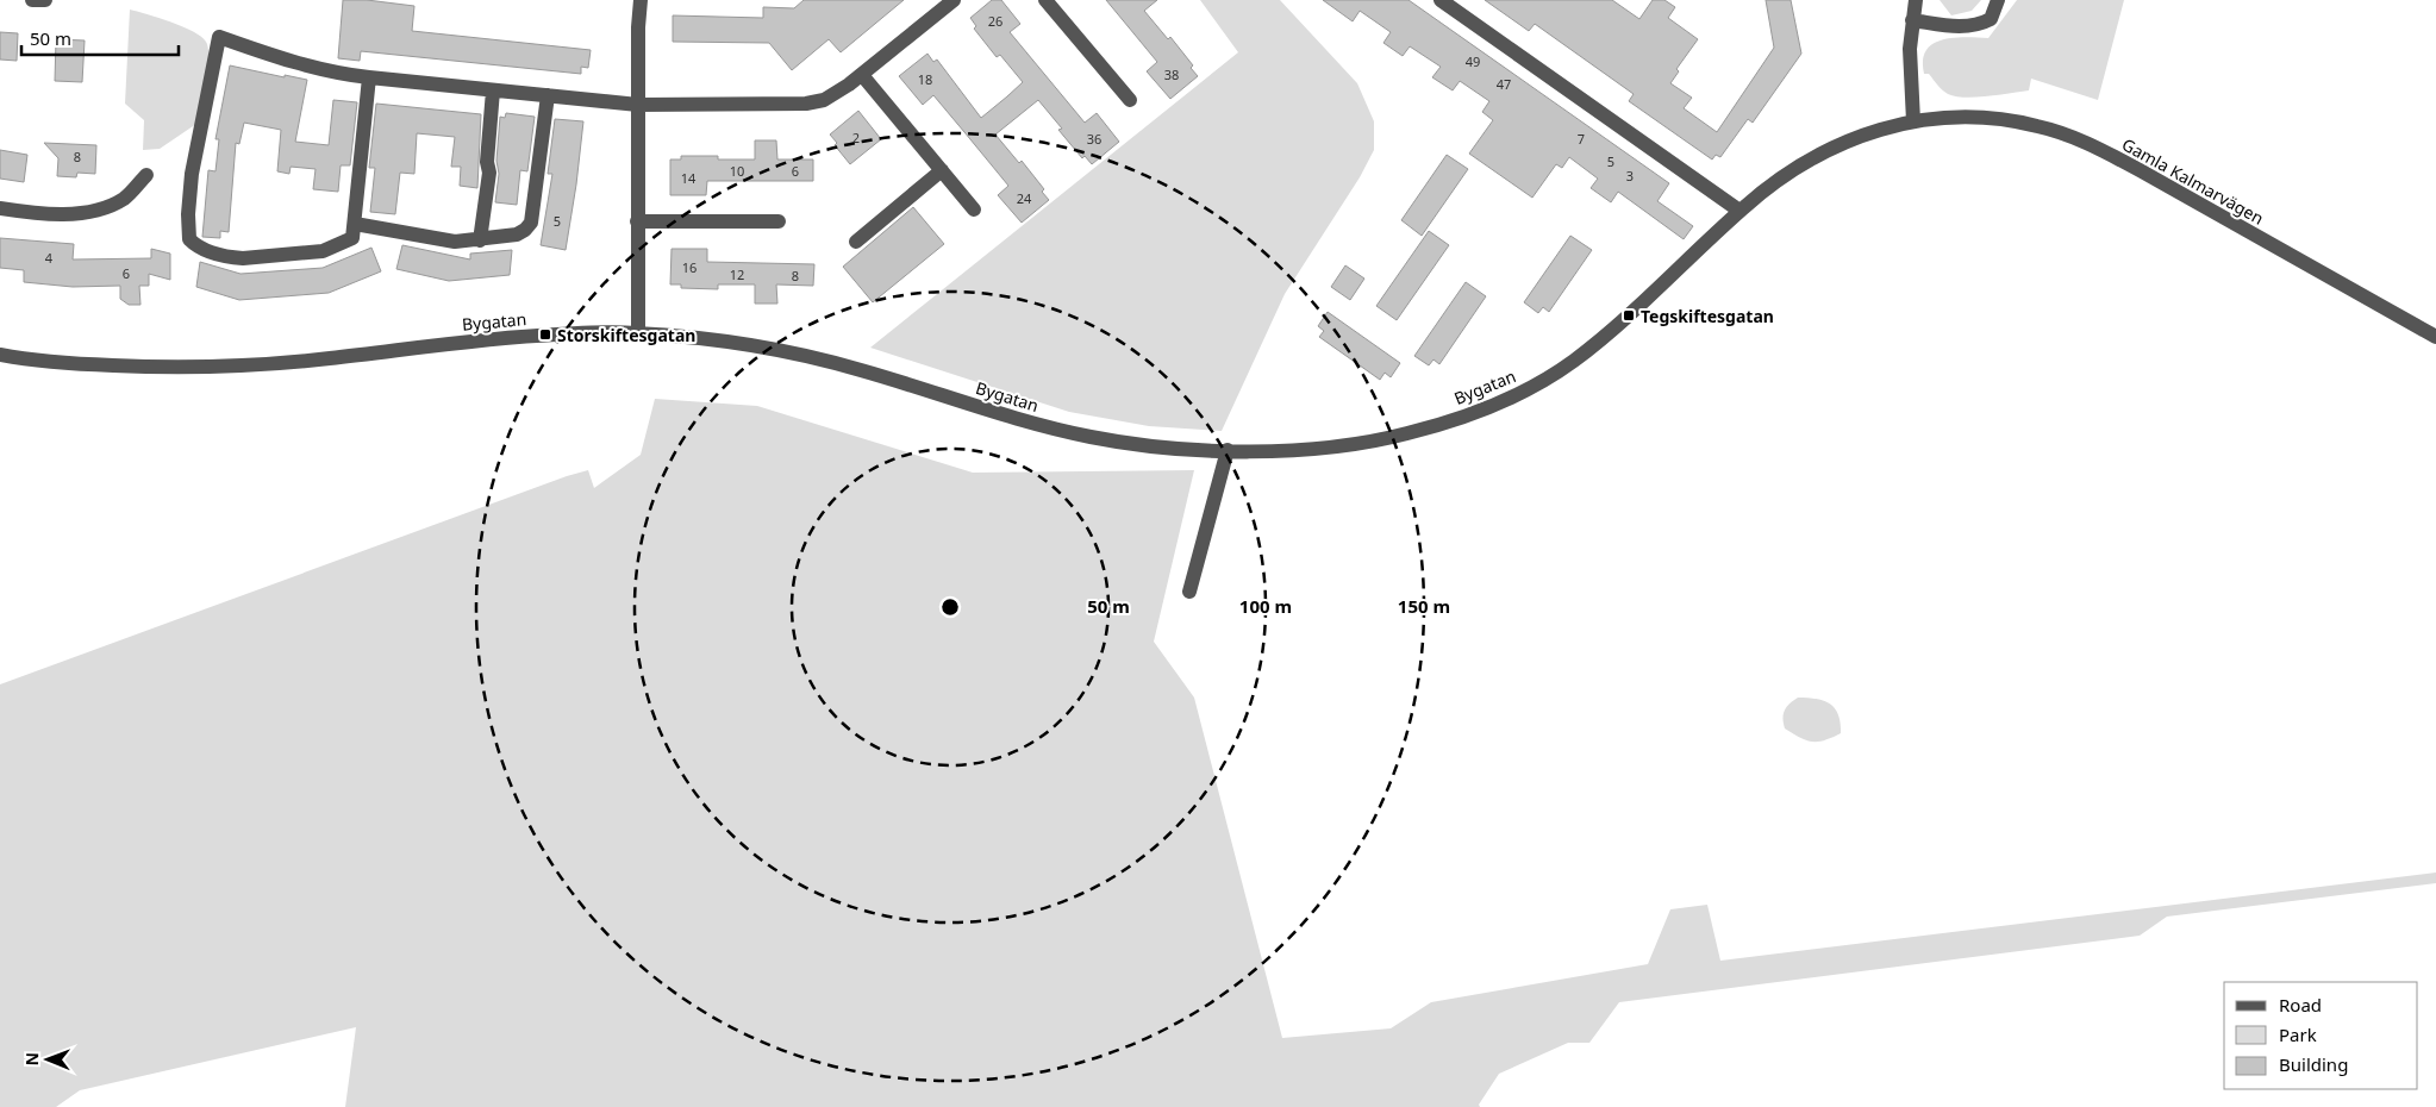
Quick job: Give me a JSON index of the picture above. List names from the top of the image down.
{
  "streets": {
    "street": ["Gamla Kalmarvägen", "Bygatan"]
  },
  "crossings": [
    ["Gamla Kalmarvägen", "Bygatan"]
  ],
  "places": {
    "transit": ["Tegskiftesgatan", "Storskiftesgatan"]
  },
  "house_numbers": [
    "26",
    "49",
    "38",
    "18",
    "47",
    "2",
    "36",
    "7",
    "8",
    "5",
    "10",
    "6",
    "3",
    "14",
    "24",
    "5",
    "4",
    "16",
    "6",
    "12",
    "8"
  ],
  "legend": ["Road", "Park", "Building"],
  "scale_bar": "50 m",
  "north": "left",
  "rings": ["50 m", "100 m", "150 m"]
}
